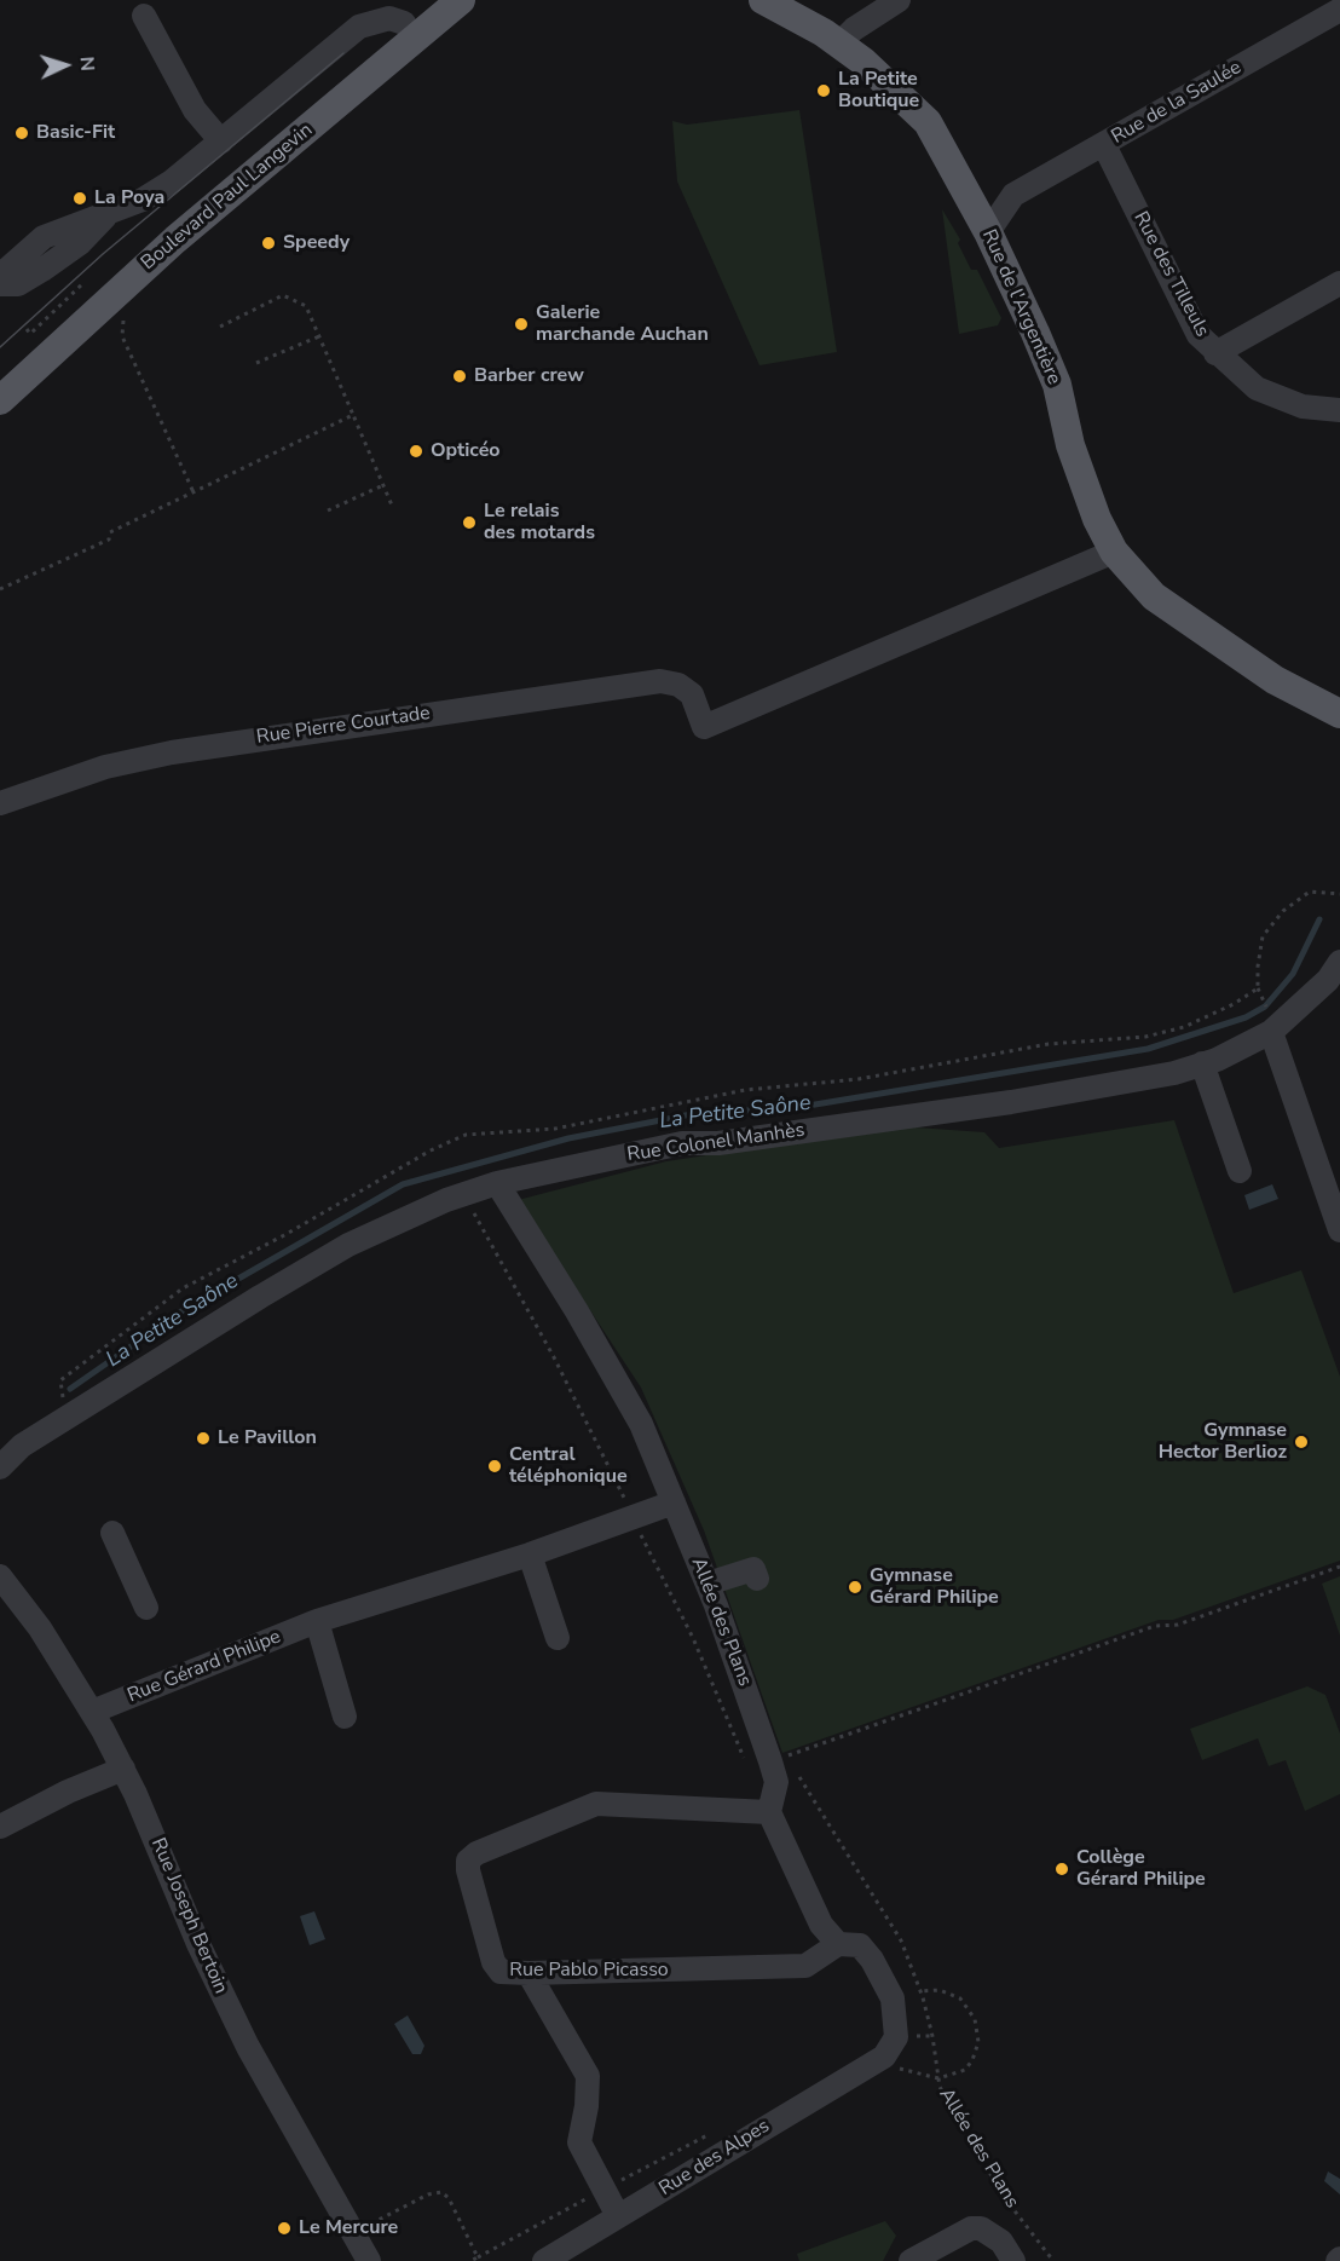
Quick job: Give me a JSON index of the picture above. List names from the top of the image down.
{
  "streets": {
    "main road": ["Boulevard Paul Langevin", "Rue de l'Argentière"],
    "street": [
      "Rue de la Saulée",
      "Rue des Tilleuls",
      "Rue Pierre Courtade",
      "Rue Colonel Manhès",
      "Allée des Plans",
      "Rue Gérard Philipe",
      "Rue Joseph Bertoin",
      "Rue Pablo Picasso",
      "Rue des Alpes"
    ]
  },
  "crossings": [
    ["Rue de la Saulée", "Rue des Tilleuls"],
    ["Rue de la Saulée", "Rue de l'Argentière"],
    ["Rue de l'Argentière", "Rue Pierre Courtade"],
    ["Rue Colonel Manhès", "Allée des Plans"],
    ["Allée des Plans", "Rue Gérard Philipe"],
    ["Allée des Plans", "Rue Pablo Picasso"],
    ["Rue Gérard Philipe", "Rue Joseph Bertoin"],
    ["Rue Pablo Picasso", "Rue des Alpes"]
  ],
  "water": ["La Petite Saône"],
  "places": [
    "La Petite Boutique",
    "Basic-Fit",
    "La Poya",
    "Speedy",
    "Galerie marchande Auchan",
    "Barber crew",
    "Opticéo",
    "Le relais des motards",
    "Le Pavillon",
    "Gymnase Hector Berlioz",
    "Central téléphonique",
    "Gymnase Gérard Philipe",
    "Collège Gérard Philipe",
    "Le Mercure"
  ],
  "north": "right"
}
